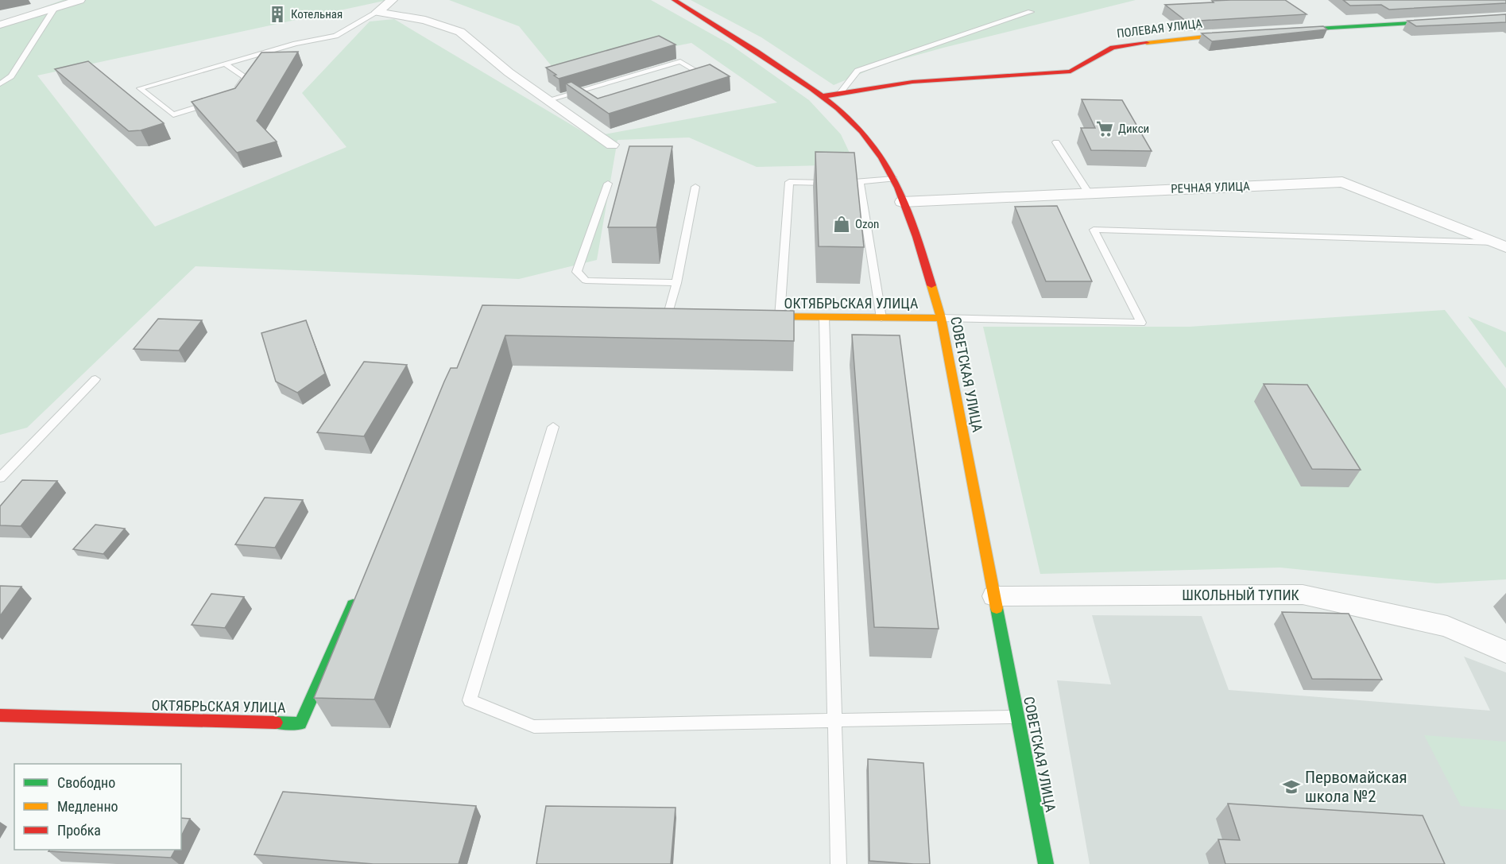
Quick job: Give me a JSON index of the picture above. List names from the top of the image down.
{
  "streets": {
    "street": [
      "ПОЛЕВАЯ УЛИЦА",
      "РЕЧНАЯ УЛИЦА",
      "ОКТЯБРЬСКАЯ УЛИЦА",
      "СОВЕТСКАЯ УЛИЦА",
      "ШКОЛЬНЫЙ ТУПИК"
    ]
  },
  "crossings": [
    ["ПОЛЕВАЯ УЛИЦА", "СОВЕТСКАЯ УЛИЦА"],
    ["РЕЧНАЯ УЛИЦА", "СОВЕТСКАЯ УЛИЦА"],
    ["ОКТЯБРЬСКАЯ УЛИЦА", "СОВЕТСКАЯ УЛИЦА"],
    ["СОВЕТСКАЯ УЛИЦА", "ШКОЛЬНЫЙ ТУПИК"]
  ],
  "places": {
    "building": ["Котельная"],
    "supermarket": ["Дикси"],
    "shop": ["Ozon"],
    "school or university": ["Первомайская школа №2"]
  },
  "legend": ["Свободно", "Медленно", "Пробка"]
}
